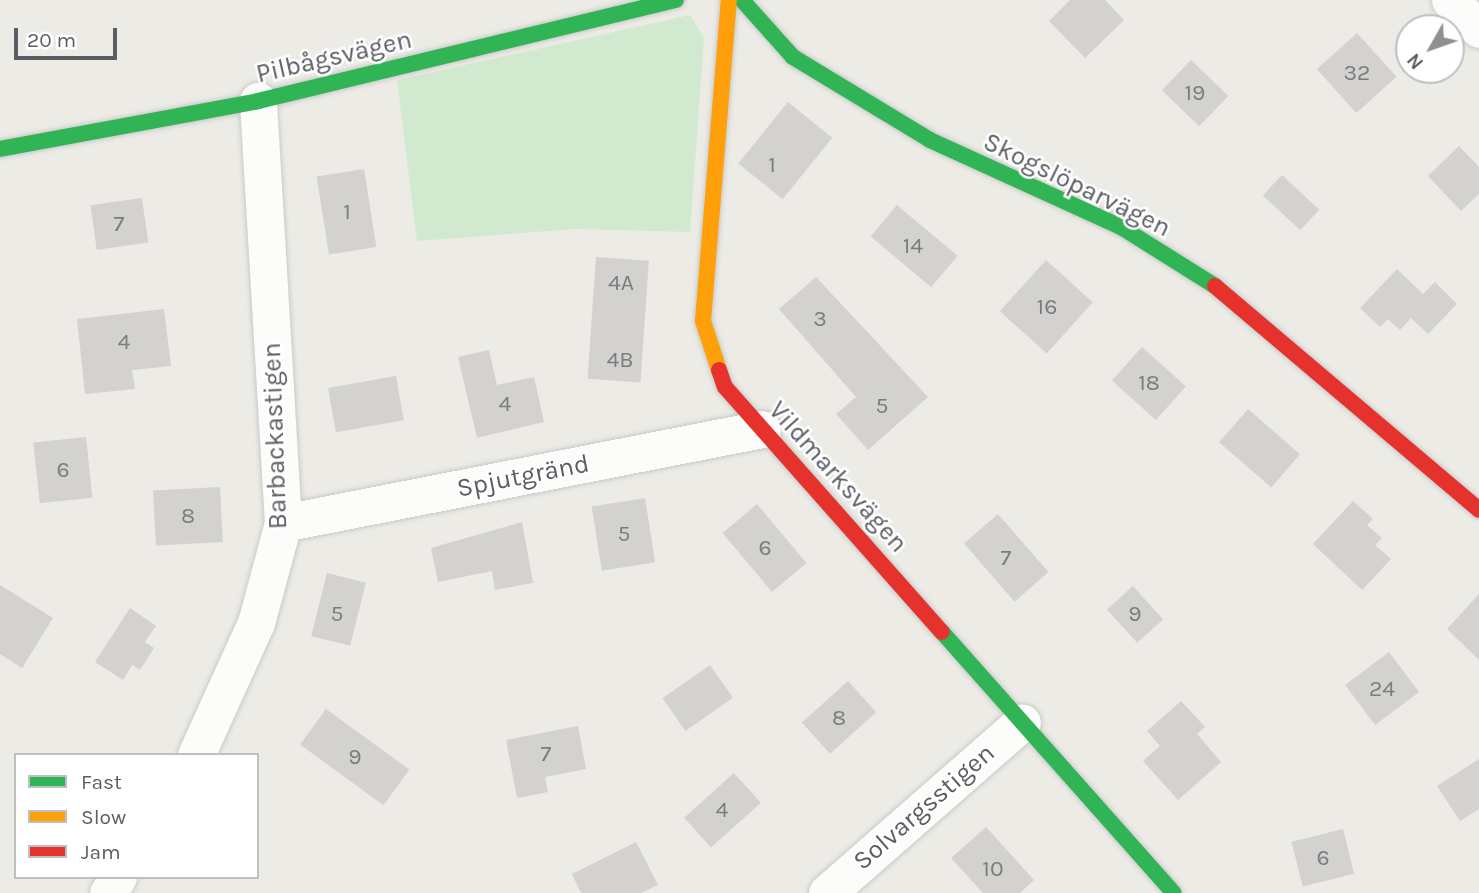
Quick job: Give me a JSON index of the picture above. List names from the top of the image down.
{
  "streets": {
    "street": [
      "Pilbågsvägen",
      "Skogslöparvägen",
      "Barbackastigen",
      "Spjutgränd",
      "Vildmarksvägen",
      "Solvargsstigen"
    ]
  },
  "crossings": [
    ["Pilbågsvägen", "Barbackastigen"],
    ["Barbackastigen", "Spjutgränd"],
    ["Spjutgränd", "Vildmarksvägen"],
    ["Vildmarksvägen", "Solvargsstigen"]
  ],
  "house_numbers": [
    "32",
    "19",
    "1",
    "1",
    "7",
    "14",
    "4A",
    "16",
    "3",
    "4",
    "4B",
    "18",
    "4",
    "5",
    "6",
    "8",
    "5",
    "6",
    "7",
    "5",
    "9",
    "24",
    "8",
    "7",
    "9",
    "4",
    "6",
    "10"
  ],
  "legend": ["Fast", "Slow", "Jam"],
  "scale_bar": "20 m",
  "north": "bottom left"
}
